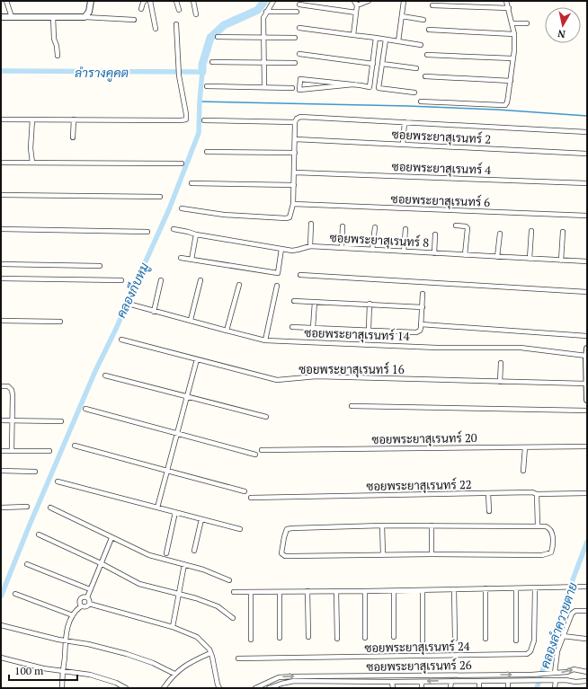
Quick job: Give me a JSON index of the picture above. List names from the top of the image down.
{
  "streets": {
    "street": [
      "ซอยพระยาสุเรนทร์ 2",
      "ซอยพระยาสุเรนทร์ 4",
      "ซอยพระยาสุเรนทร์ 6",
      "ซอยพระยาสุเรนทร์ 8",
      "ซอยพระยาสุเรนทร์ 14",
      "ซอยพระยาสุเรนทร์ 16",
      "ซอยพระยาสุเรนทร์ 20",
      "ซอยพระยาสุเรนทร์ 22",
      "ซอยพระยาสุเรนทร์ 24",
      "ซอยพระยาสุเรนทร์ 26"
    ]
  },
  "water": ["ลำรางคูคต", "คลองกีบหมู", "คลองลำควายตาย"],
  "scale_bar": "100 m",
  "north": "bottom"
}
